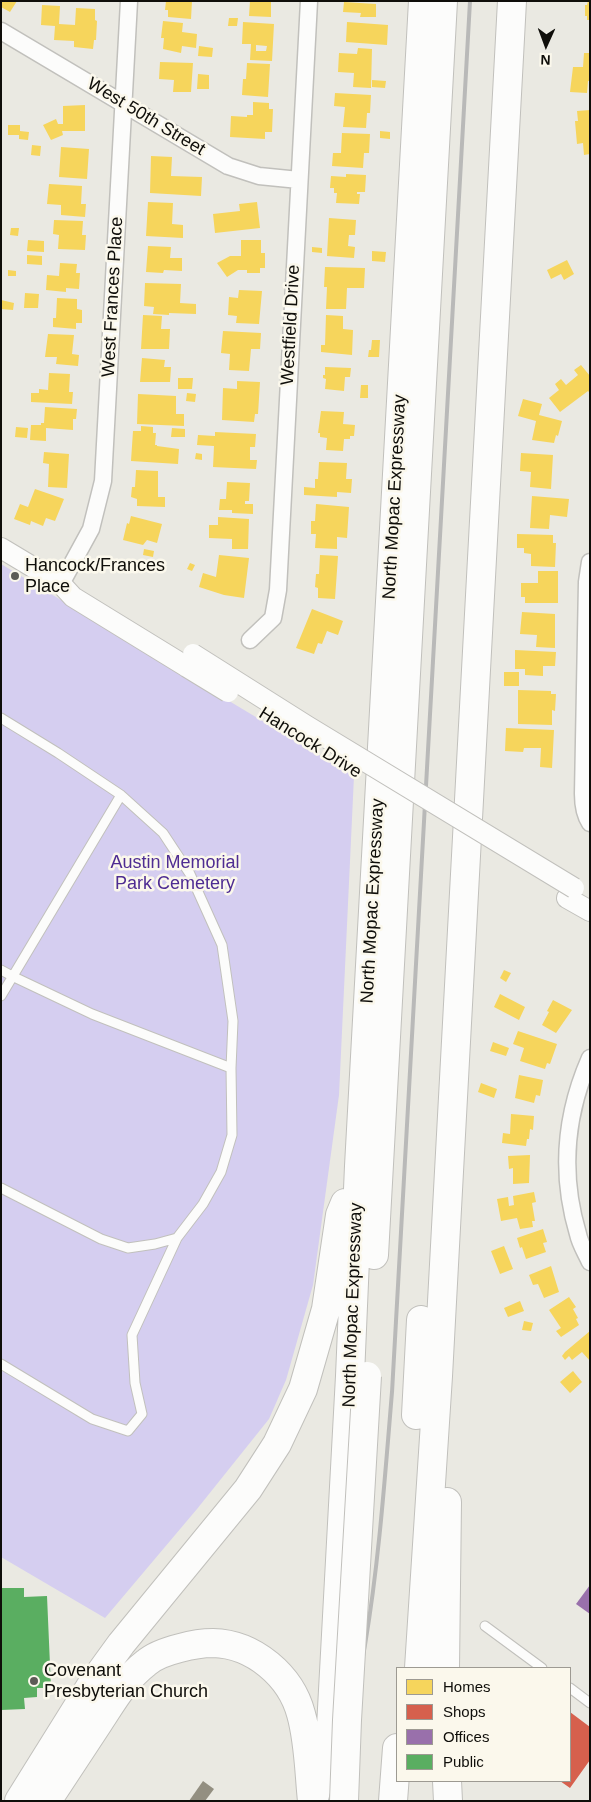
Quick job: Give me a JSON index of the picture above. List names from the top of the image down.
{
  "streets": {
    "highway": ["North Mopac Expressway"],
    "street": [
      "West 50th Street",
      "West Frances Place",
      "Westfield Drive",
      "Hancock Drive"
    ]
  },
  "crossings": [
    ["West 50th Street", "West Frances Place"],
    ["West 50th Street", "Westfield Drive"],
    ["West Frances Place", "Hancock Drive"]
  ],
  "parks": ["Austin Memorial Park Cemetery"],
  "places": ["Hancock/Frances Place", "Covenant Presbyterian Church"],
  "legend": [
    "Homes",
    "Shops",
    "Offices",
    "Public"
  ],
  "north": "bottom"
}
